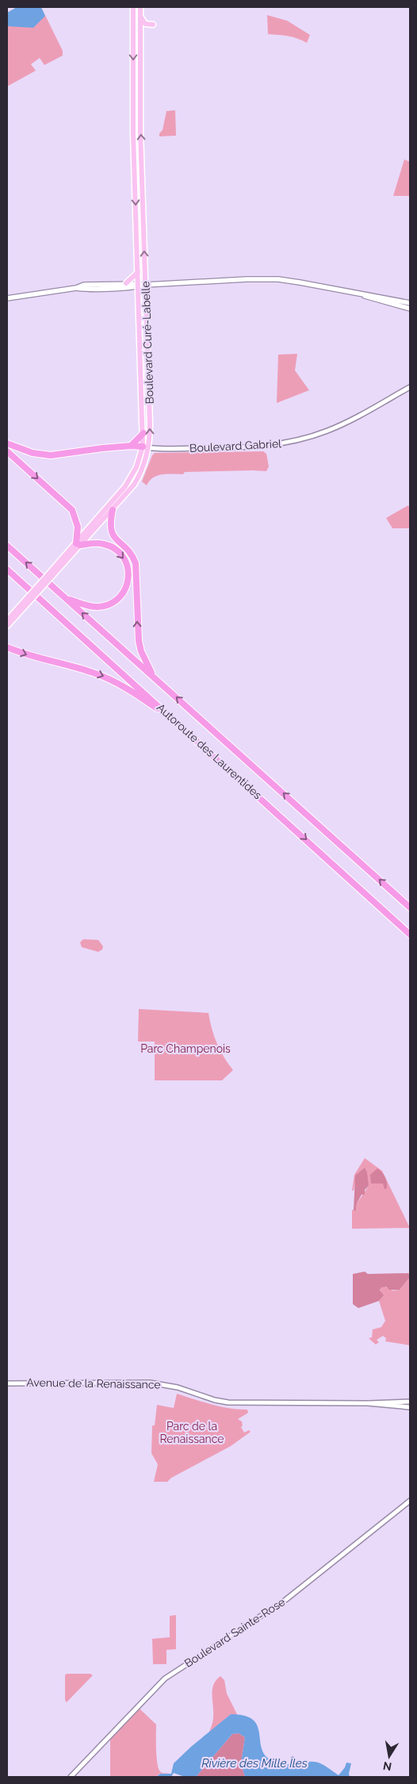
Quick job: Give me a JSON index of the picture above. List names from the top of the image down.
{
  "streets": {
    "highway": ["Autoroute des Laurentides"],
    "main road": ["Boulevard Curé-Labelle"],
    "street": ["Boulevard Gabriel", "Avenue de la Renaissance", "Boulevard Sainte-Rose"]
  },
  "crossings": [
    ["Boulevard Curé-Labelle", "Boulevard Gabriel"]
  ],
  "water": ["Rivière des Mille Îles"],
  "parks": ["Parc Champenois", "Parc de la Renaissance"],
  "north": "bottom"
}
